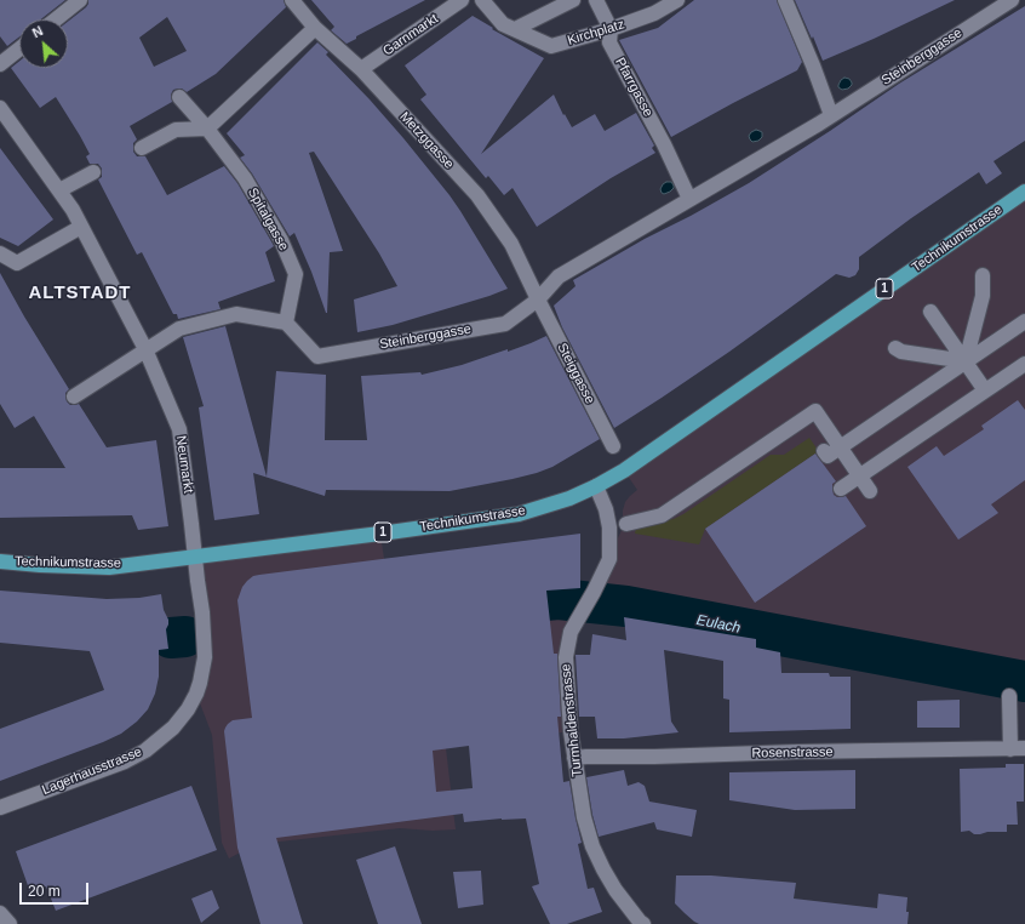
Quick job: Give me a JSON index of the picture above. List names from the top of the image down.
{
  "streets": {
    "main road": ["Technikumstrasse", "1"],
    "street": [
      "Kirchplatz",
      "Garnmarkt",
      "Steinberggasse",
      "Pfarrgasse",
      "Metzggasse",
      "Spitalgasse",
      "Steiggasse",
      "Neumarkt",
      "Turmhaldenstrasse",
      "Rosenstrasse",
      "Lagerhausstrasse"
    ]
  },
  "crossings": [
    ["Kirchplatz", "Pfarrgasse"],
    ["Garnmarkt", "Metzggasse"],
    ["Steinberggasse", "Pfarrgasse"],
    ["Steinberggasse", "Metzggasse"],
    ["Steinberggasse", "Spitalgasse"],
    ["Steinberggasse", "Steiggasse"],
    ["Metzggasse", "Steiggasse"],
    ["Technikumstrasse", "Neumarkt"],
    ["Technikumstrasse", "Turmhaldenstrasse"],
    ["Technikumstrasse", "Lagerhausstrasse"],
    ["Neumarkt", "Lagerhausstrasse"],
    ["Turmhaldenstrasse", "Rosenstrasse"]
  ],
  "districts": ["ALTSTADT"],
  "water": ["Eulach"],
  "scale_bar": "20 m",
  "north": "top left"
}
